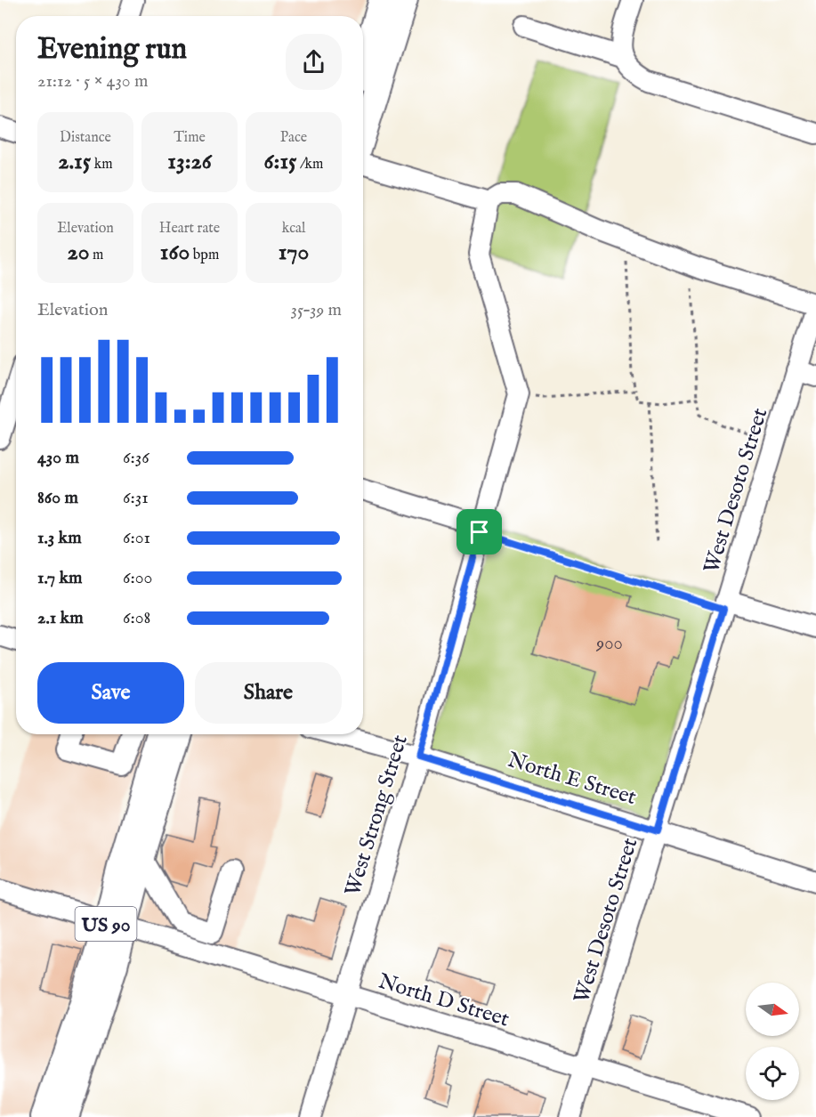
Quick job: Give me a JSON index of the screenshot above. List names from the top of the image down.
{
  "streets": {
    "main road": ["US 90"],
    "street": [
      "West Desoto Street",
      "North E Street",
      "West Strong Street",
      "North D Street"
    ]
  },
  "crossings": [
    ["West Desoto Street", "North E Street"],
    ["West Desoto Street", "North D Street"],
    ["North E Street", "West Strong Street"],
    ["West Strong Street", "North D Street"],
    ["US 90", "North D Street"]
  ],
  "house_numbers": ["900"],
  "north": "right",
  "page": {
    "heading": ["Evening run", "21:12 · 5 × 430 m"],
    "stats": [
      ["Distance", "2.15 km"],
      ["Time", "13:26"],
      ["Pace", "6:15 /km"],
      ["Elevation", "20 m"],
      ["Heart rate", "160 bpm"],
      ["kcal", "170"]
    ],
    "chart": ["Elevation", "35–39 m"],
    "list": [
      {
        "name": "430 m",
        "note": "6:36"
      },
      {
        "name": "860 m",
        "note": "6:31"
      },
      {
        "name": "1.3 km",
        "note": "6:01"
      },
      {
        "name": "1.7 km",
        "note": "6:00"
      },
      {
        "name": "2.1 km",
        "note": "6:08"
      }
    ],
    "buttons": ["Save", "Share"]
  }
}
